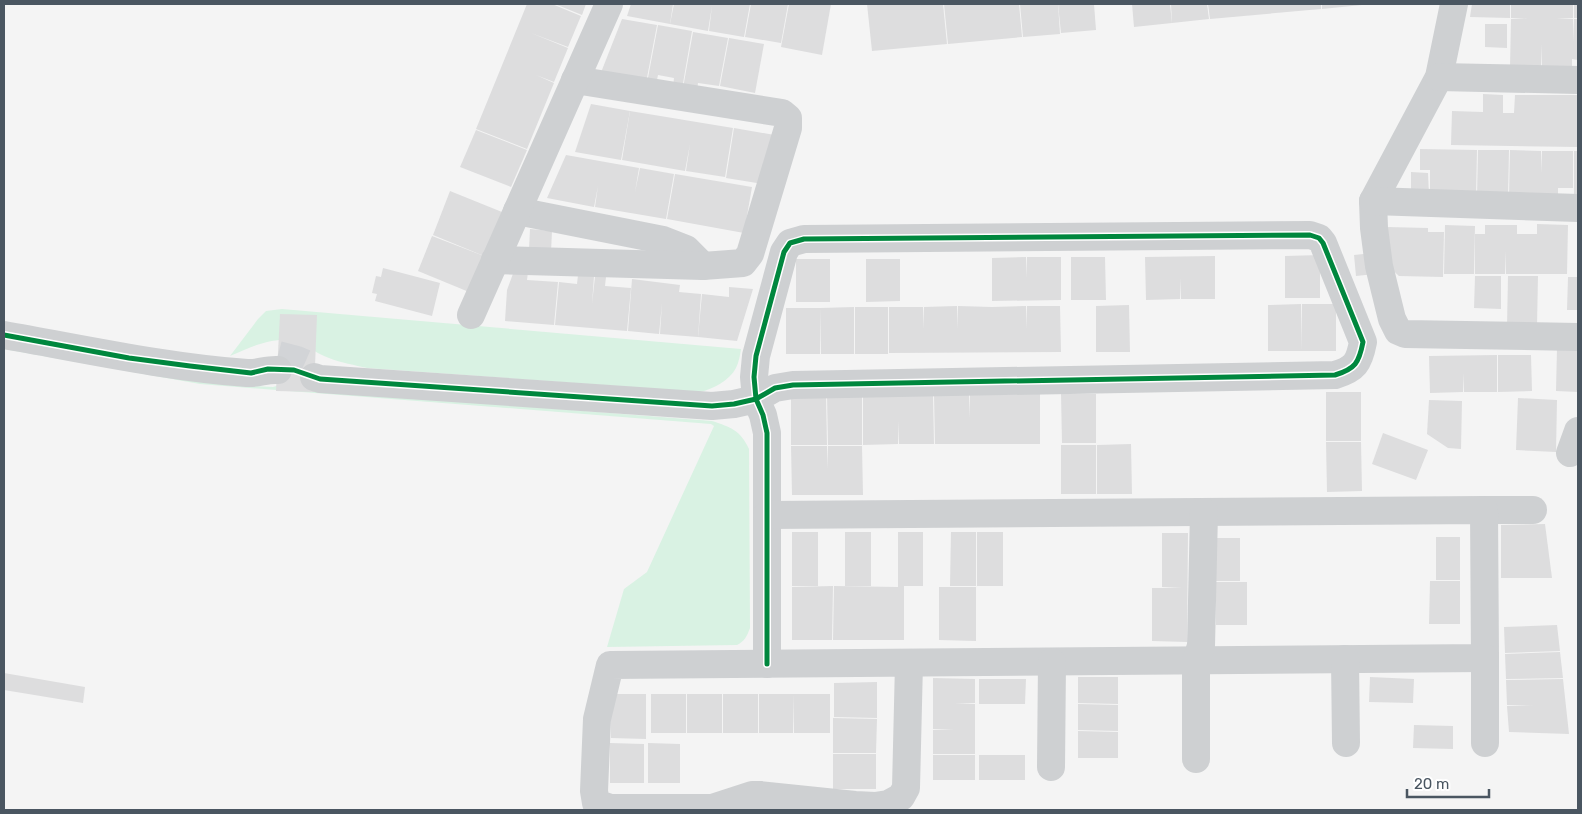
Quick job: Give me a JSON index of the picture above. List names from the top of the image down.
{
  "scale_bar": "20 m"
}
